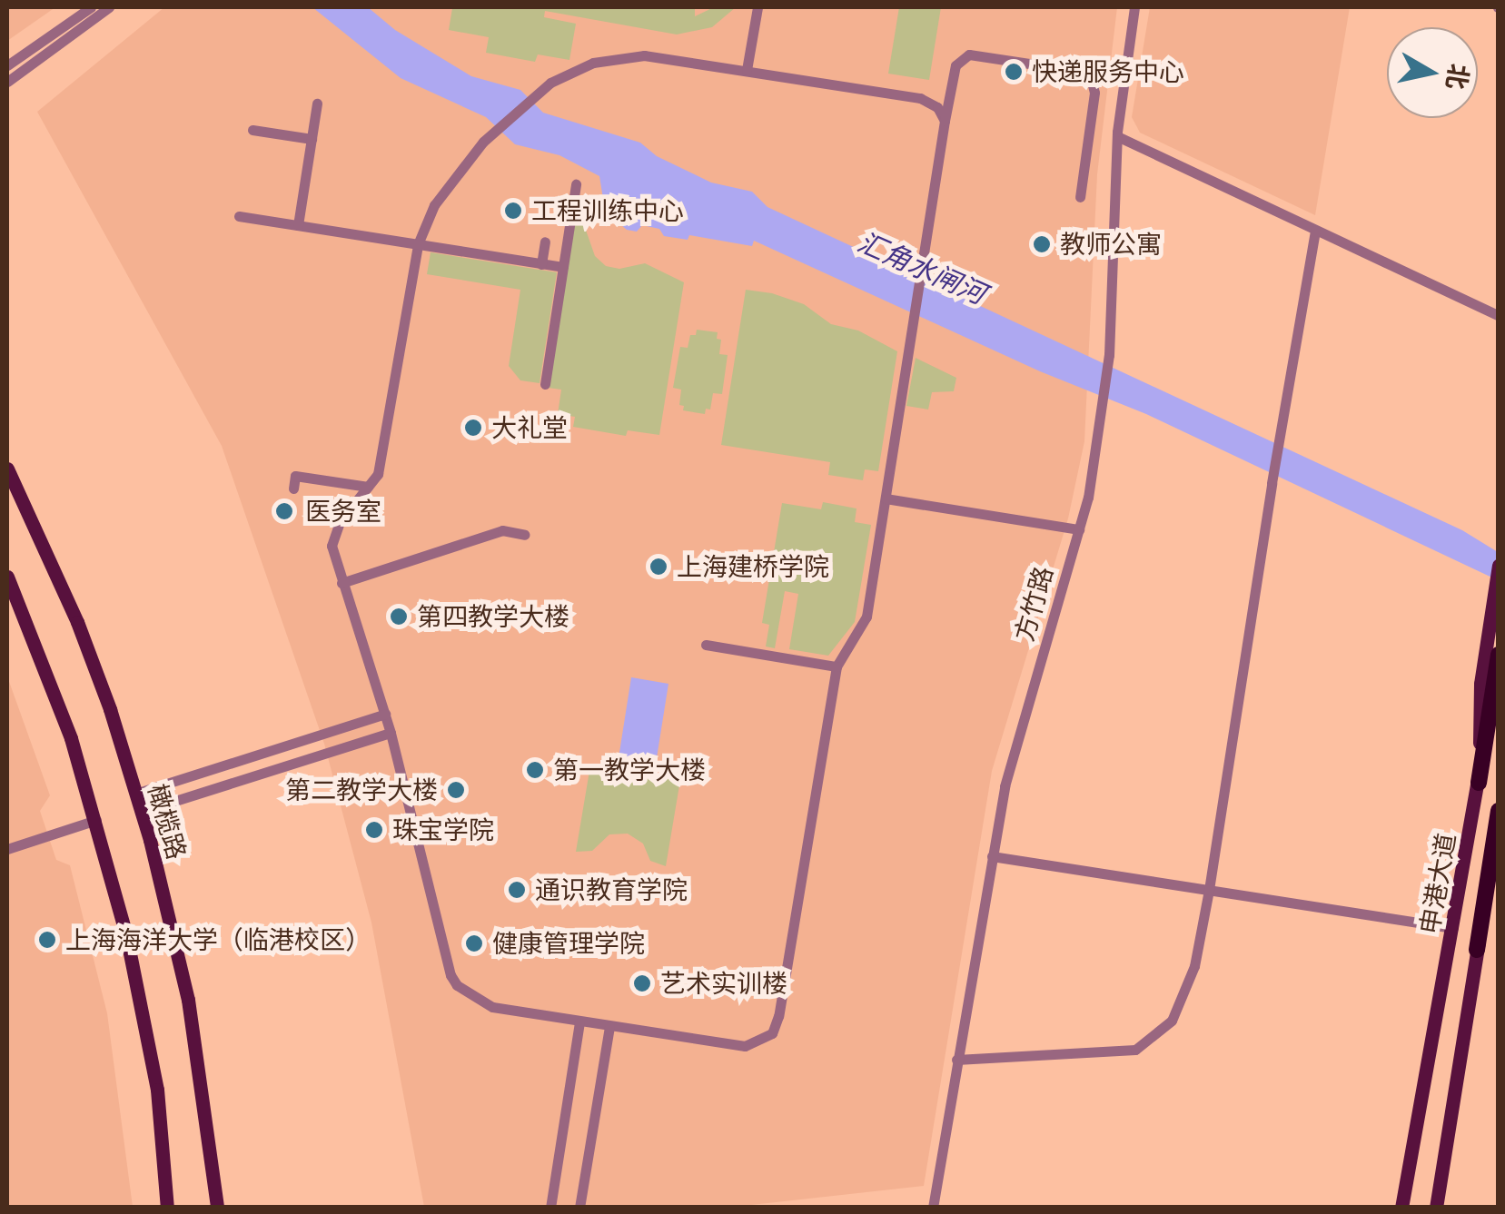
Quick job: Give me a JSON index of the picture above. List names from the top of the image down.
{
  "streets": {
    "main road": ["橄榄路", "申港大道"],
    "street": ["方竹路"]
  },
  "water": ["汇角水闸河"],
  "places": [
    "快递服务中心",
    "工程训练中心",
    "教师公寓",
    "大礼堂",
    "医务室",
    "上海建桥学院",
    "第四教学大楼",
    "第一教学大楼",
    "第二教学大楼",
    "珠宝学院",
    "通识教育学院",
    "上海海洋大学（临港校区）",
    "健康管理学院",
    "艺术实训楼"
  ],
  "north": "right"
}
